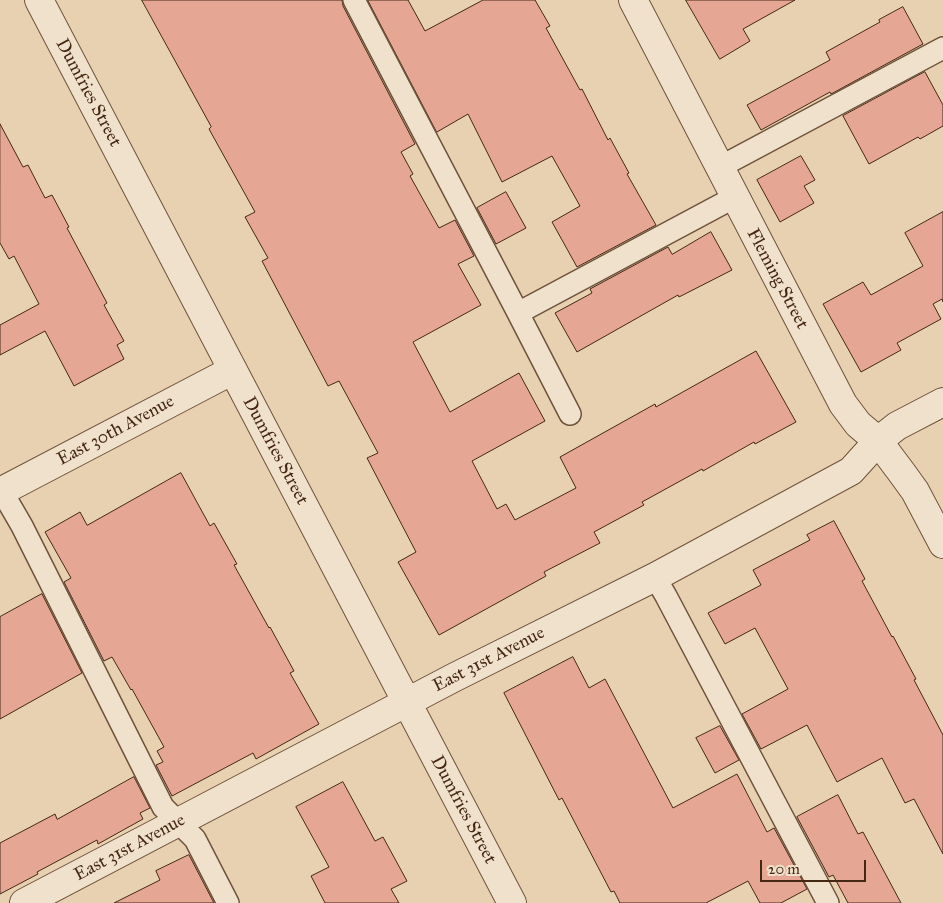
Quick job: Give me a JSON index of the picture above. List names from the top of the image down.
{
  "streets": {
    "street": [
      "Dumfries Street",
      "Fleming Street",
      "East 30th Avenue",
      "East 31st Avenue"
    ]
  },
  "crossings": [
    ["Dumfries Street", "East 30th Avenue"],
    ["Dumfries Street", "East 31st Avenue"],
    ["Fleming Street", "East 31st Avenue"]
  ],
  "scale_bar": "20 m"
}
